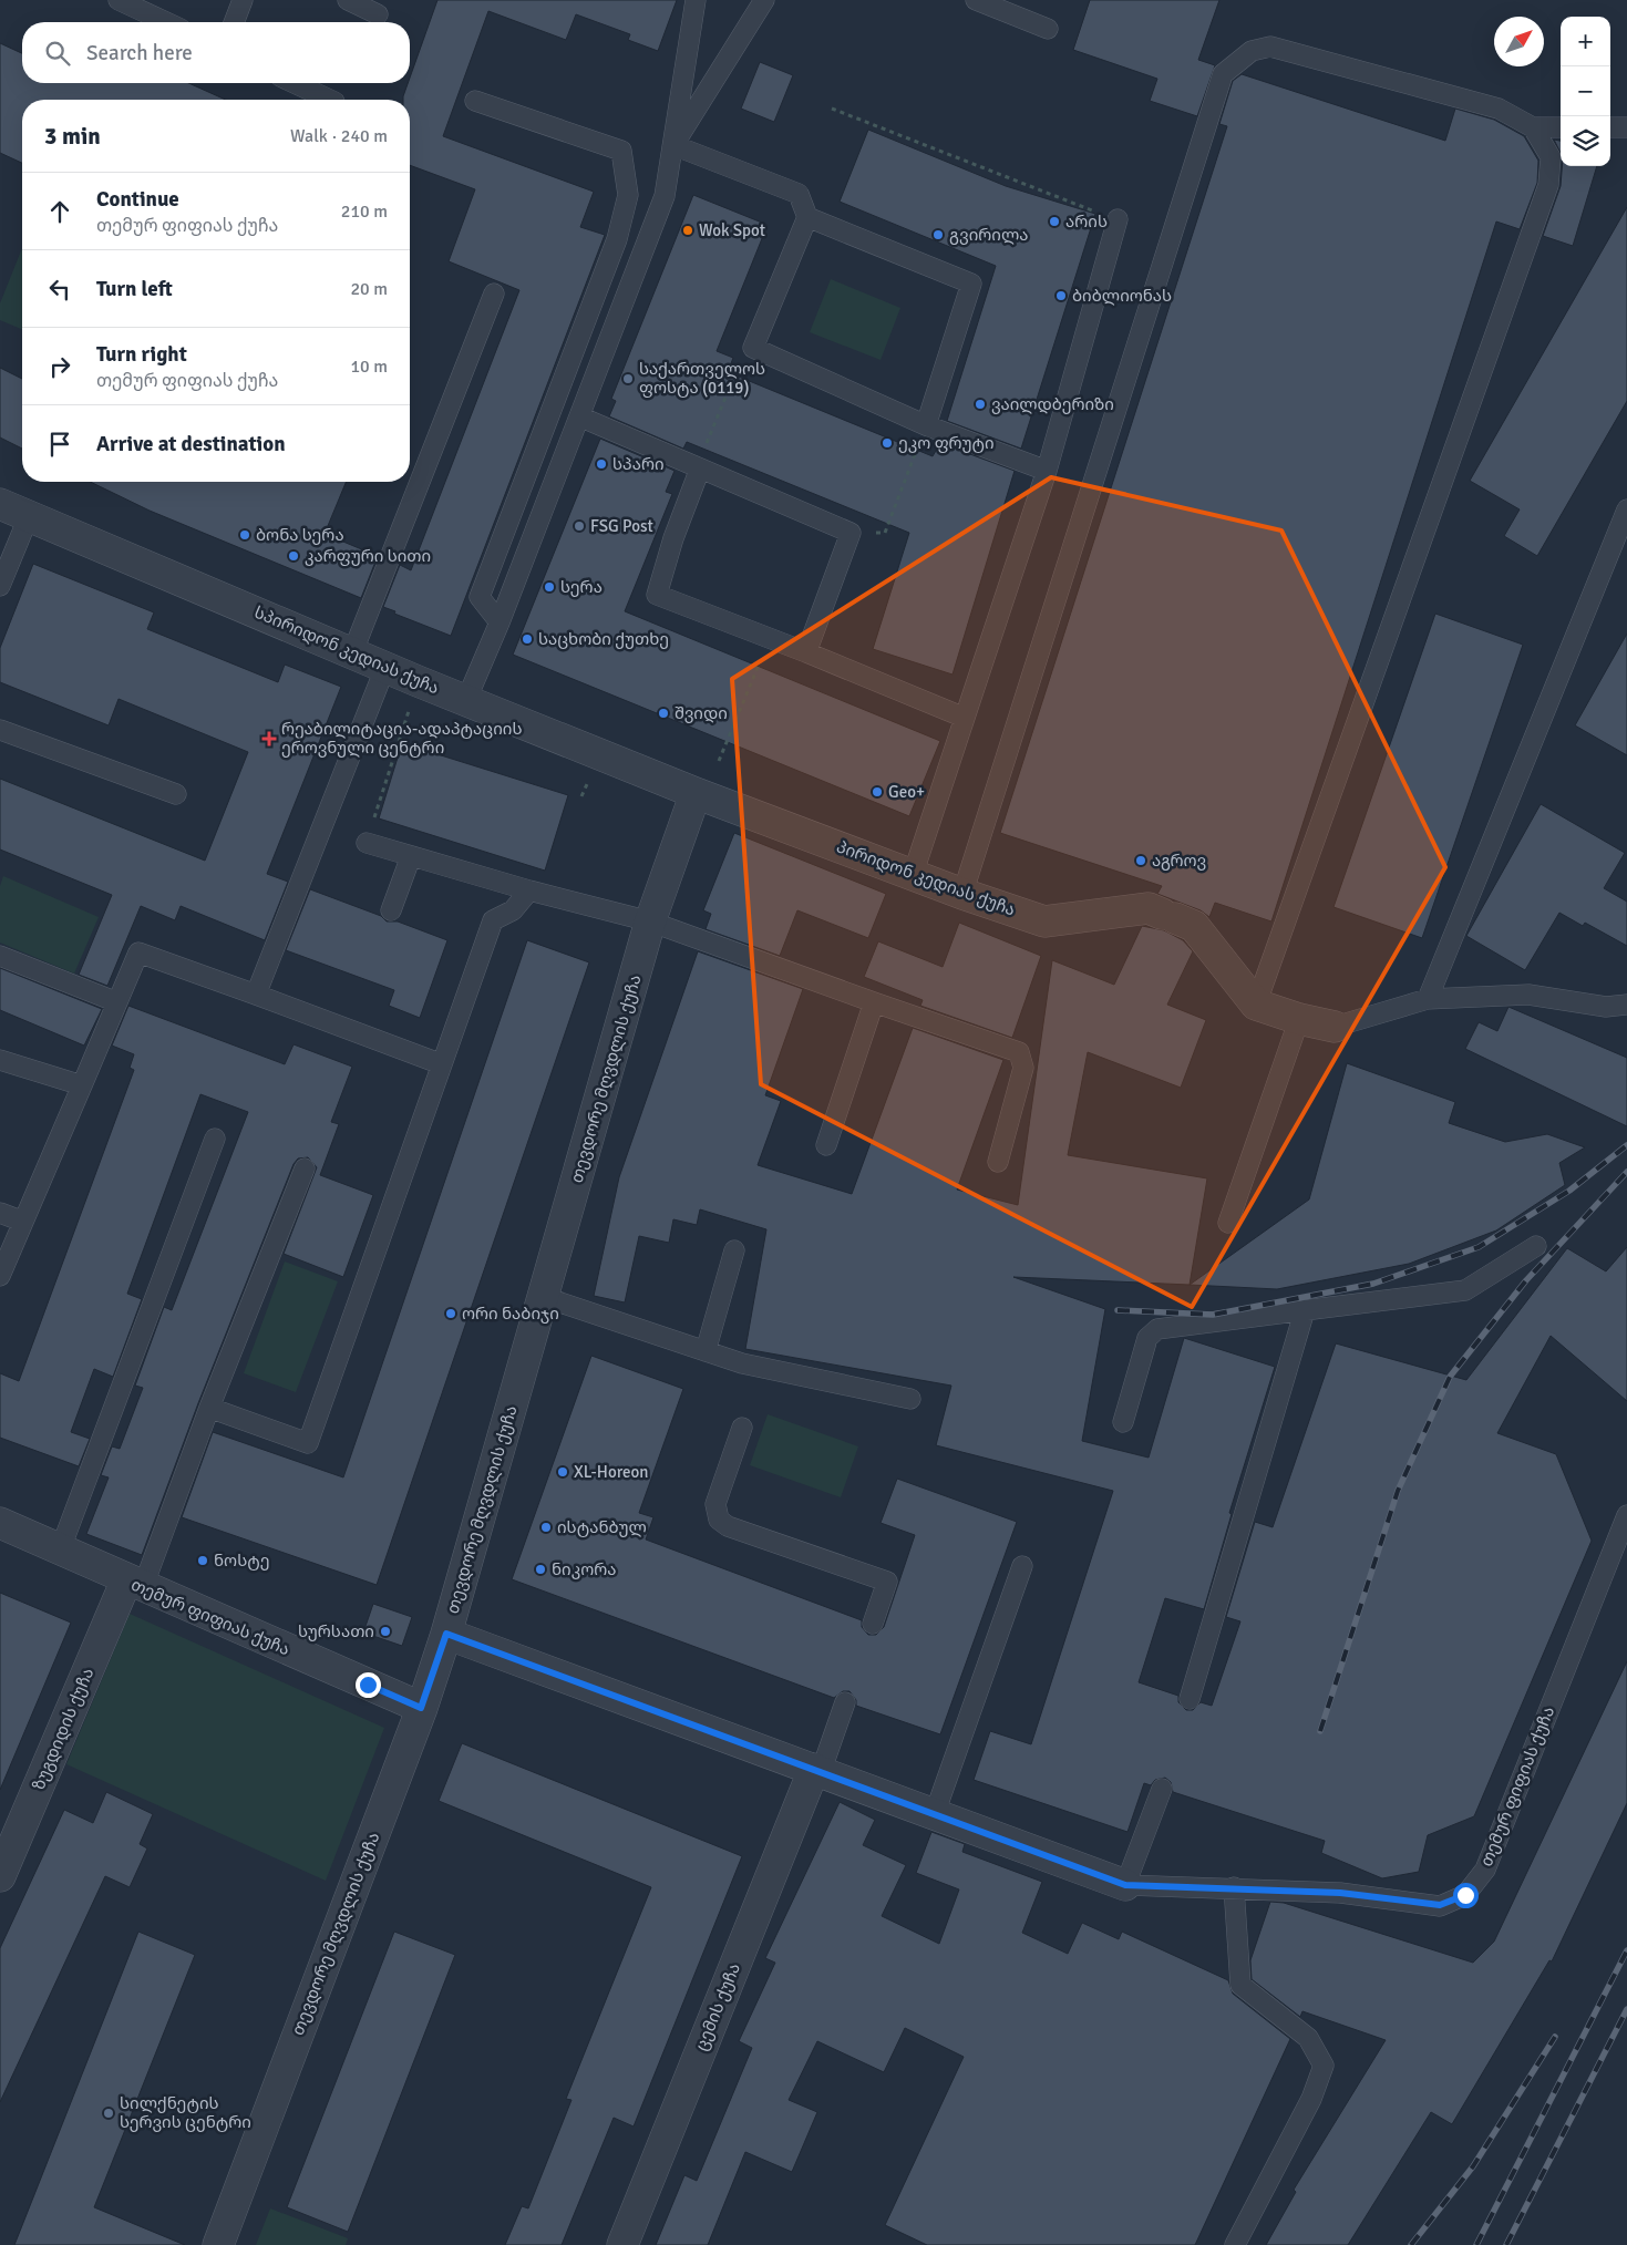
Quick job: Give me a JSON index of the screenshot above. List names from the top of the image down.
{
  "streets": {
    "street": [
      "სპირიდონ კედიას ქუჩა",
      "პირიდონ კედიას ქუჩა",
      "თევდორე მღვდლის ქუჩა",
      "თემურ ფიფიას ქუჩა",
      "ზუგდიდის ქუჩა",
      "ცემის ქუჩა"
    ]
  },
  "crossings": [
    ["სპირიდონ კედიას ქუჩა", "პირიდონ კედიას ქუჩა"],
    ["სპირიდონ კედიას ქუჩა", "თევდორე მღვდლის ქუჩა"],
    ["პირიდონ კედიას ქუჩა", "თევდორე მღვდლის ქუჩა"],
    ["თევდორე მღვდლის ქუჩა", "თემურ ფიფიას ქუჩა"],
    ["თემურ ფიფიას ქუჩა", "ზუგდიდის ქუჩა"],
    ["თემურ ფიფიას ქუჩა", "ცემის ქუჩა"]
  ],
  "places": {
    "other": [
      "არის",
      "Wok Spot",
      "გვირილა",
      "ბიბლიონას",
      "საქართველოს ფოსტა (0119)",
      "ვაილდბერიზი",
      "ეკო ფრუტი",
      "სპარი",
      "FSG Post",
      "ბონა სერა",
      "კარფური სითი",
      "სერა",
      "საცხობი ქუთხე",
      "შვიდი",
      "Geo+",
      "აგროვ",
      "ორი ნაბიჯი",
      "XL-Horeon",
      "ისტანბულ",
      "ნოსტე",
      "ნიკორა",
      "სურსათი",
      "სილქნეტის სერვის ცენტრი"
    ],
    "health": ["რეაბილიტაცია-ადაპტაციის ეროვნული ცენტრი"]
  },
  "north": "top right",
  "page": {
    "map_buttons": ["+", "−"],
    "search": "Search here",
    "heading": ["3 min", "Walk · 240 m"],
    "list": [
      ["Continue", "თემურ ფიფიას ქუჩა", "210 m"],
      ["Turn left", "20 m"],
      ["Turn right", "თემურ ფიფიას ქუჩა", "10 m"],
      "Arrive at destination"
    ]
  }
}
